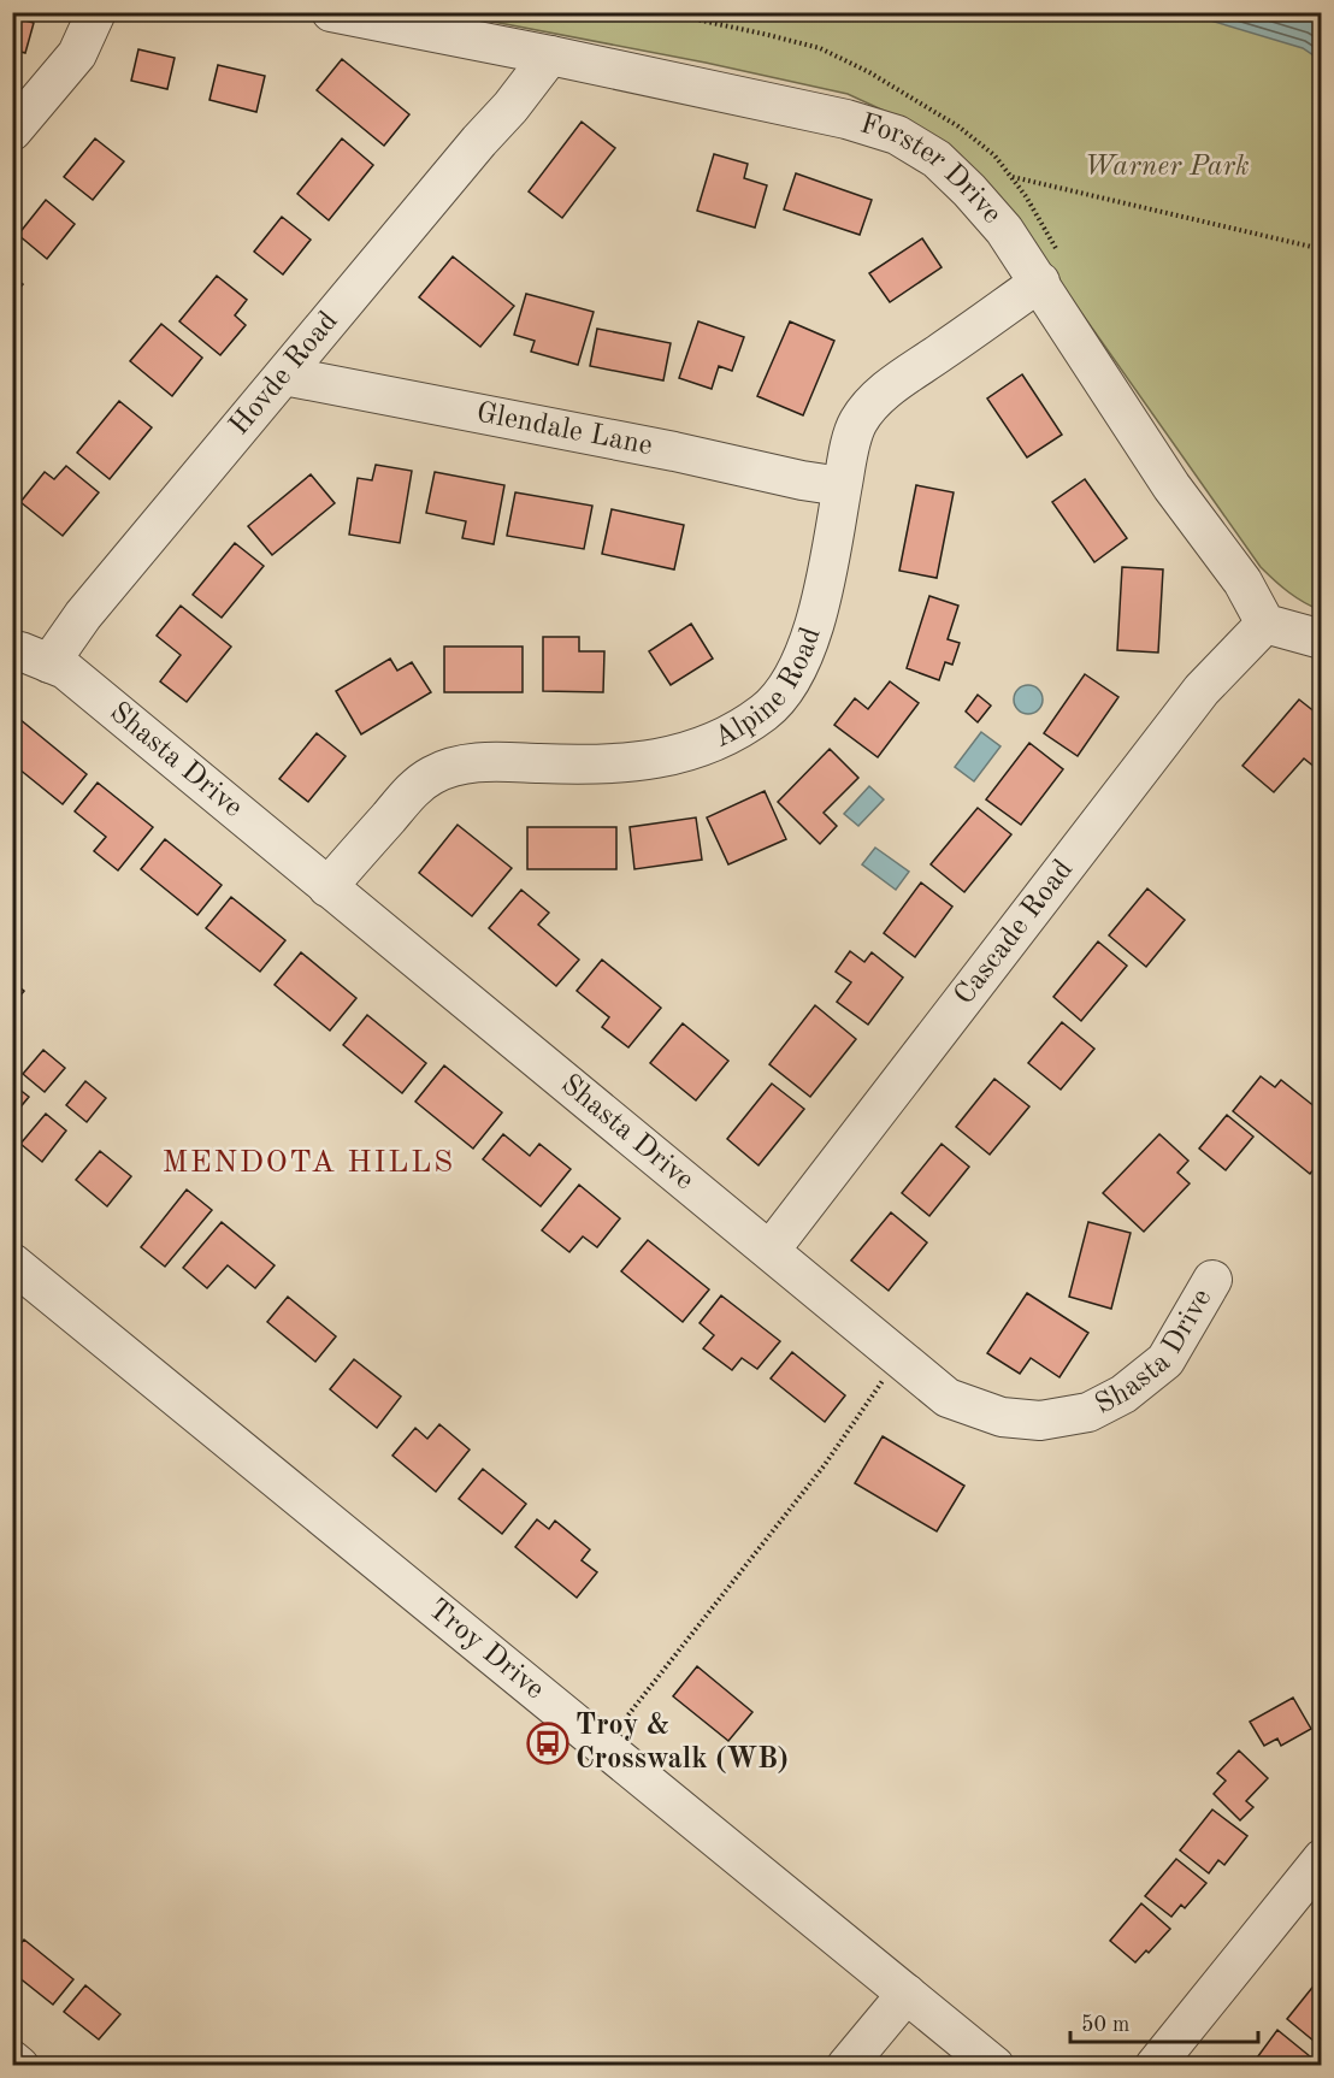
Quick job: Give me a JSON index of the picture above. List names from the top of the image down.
{
  "streets": {
    "street": [
      "Forster Drive",
      "Hovde Road",
      "Glendale Lane",
      "Alpine Road",
      "Shasta Drive",
      "Cascade Road",
      "Troy Drive"
    ]
  },
  "crossings": [
    ["Forster Drive", "Hovde Road"],
    ["Forster Drive", "Alpine Road"],
    ["Forster Drive", "Cascade Road"],
    ["Hovde Road", "Glendale Lane"],
    ["Hovde Road", "Shasta Drive"],
    ["Glendale Lane", "Alpine Road"],
    ["Alpine Road", "Shasta Drive"],
    ["Shasta Drive", "Cascade Road"]
  ],
  "districts": ["MENDOTA HILLS"],
  "parks": ["Warner Park"],
  "places": {
    "bus stop": ["Troy & Crosswalk (WB)"]
  },
  "scale_bar": "50 m"
}
